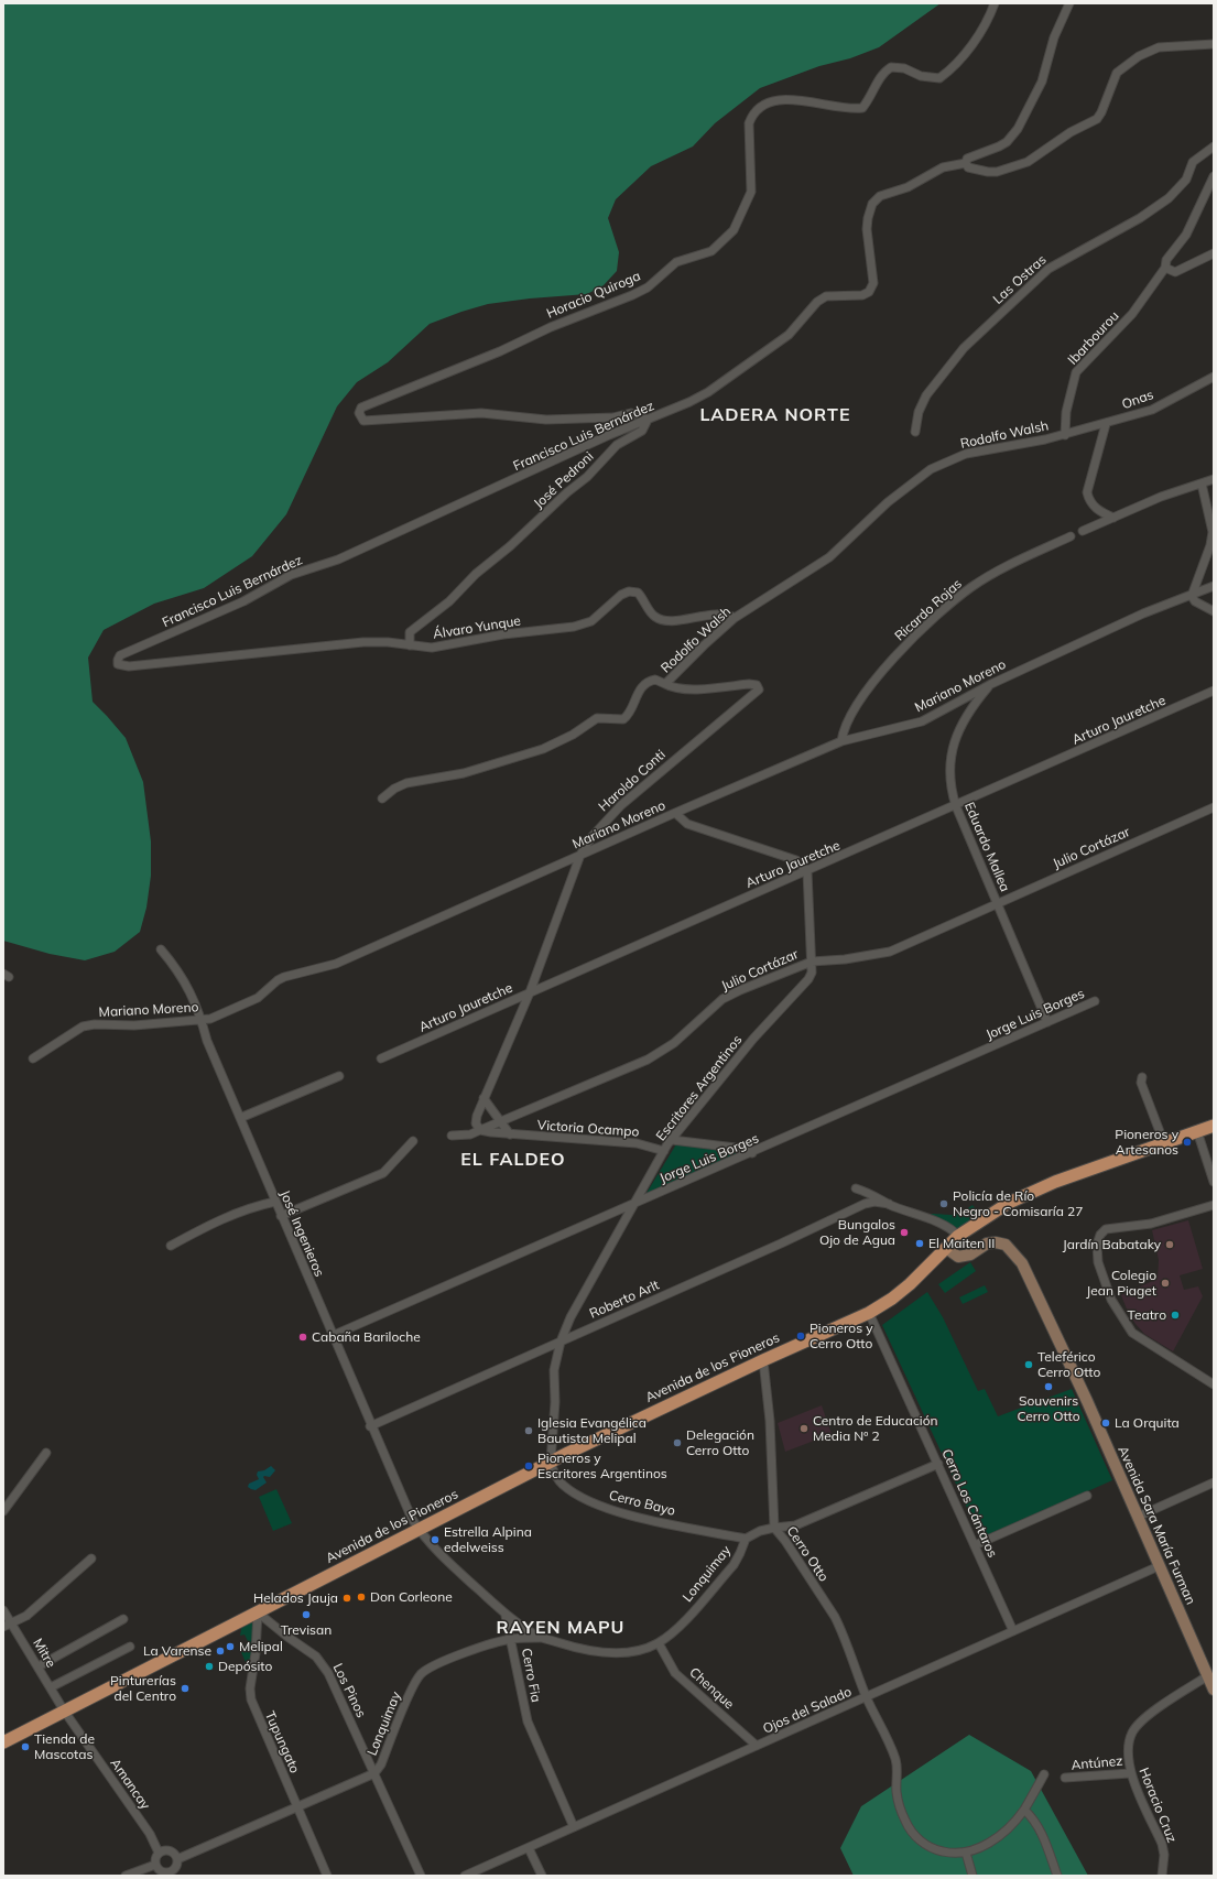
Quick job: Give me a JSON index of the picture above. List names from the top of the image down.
{
  "streets": {
    "main road": ["Avenida de los Pioneros", "Avenida Sara María Furman"],
    "street": [
      "Las Ostras",
      "Horacio Quiroga",
      "Ibarbourou",
      "Onas",
      "Rodolfo Walsh",
      "Francisco Luis Bernárdez",
      "José Pedroni",
      "Ricardo Rojas",
      "Álvaro Yunque",
      "Mariano Moreno",
      "Arturo Jauretche",
      "Haroldo Conti",
      "Eduardo Mallea",
      "Julio Cortázar",
      "Jorge Luis Borges",
      "Escritores Argentinos",
      "Victoria Ocampo",
      "José Ingenieros",
      "Roberto Arlt",
      "Cerro Bayo",
      "Cerro Los Cántaros",
      "Cerro Otto",
      "Lonquimay",
      "Mitre",
      "Cerro Fia",
      "Chenque",
      "Los Pinos",
      "Ojos del Salado",
      "Tupungato",
      "Antúnez",
      "Amancay",
      "Horacio Cruz"
    ]
  },
  "crossings": [
    ["Horacio Quiroga", "Francisco Luis Bernárdez"],
    ["Horacio Quiroga", "José Pedroni"],
    ["Ibarbourou", "Onas"],
    ["Ibarbourou", "Rodolfo Walsh"],
    ["Onas", "Rodolfo Walsh"],
    ["Rodolfo Walsh", "Álvaro Yunque"],
    ["Rodolfo Walsh", "Haroldo Conti"],
    ["Francisco Luis Bernárdez", "José Pedroni"],
    ["Francisco Luis Bernárdez", "Álvaro Yunque"],
    ["José Pedroni", "Álvaro Yunque"],
    ["Ricardo Rojas", "Mariano Moreno"],
    ["Mariano Moreno", "Haroldo Conti"],
    ["Mariano Moreno", "Eduardo Mallea"],
    ["Mariano Moreno", "José Ingenieros"],
    ["Arturo Jauretche", "Haroldo Conti"],
    ["Arturo Jauretche", "Eduardo Mallea"],
    ["Arturo Jauretche", "Escritores Argentinos"],
    ["Haroldo Conti", "Julio Cortázar"],
    ["Haroldo Conti", "Victoria Ocampo"],
    ["Eduardo Mallea", "Julio Cortázar"],
    ["Eduardo Mallea", "Jorge Luis Borges"],
    ["Julio Cortázar", "Escritores Argentinos"],
    ["Julio Cortázar", "Victoria Ocampo"],
    ["Jorge Luis Borges", "Escritores Argentinos"],
    ["Jorge Luis Borges", "José Ingenieros"],
    ["Escritores Argentinos", "Victoria Ocampo"],
    ["Escritores Argentinos", "Roberto Arlt"],
    ["Escritores Argentinos", "Avenida de los Pioneros"],
    ["Escritores Argentinos", "Cerro Bayo"],
    ["José Ingenieros", "Roberto Arlt"],
    ["José Ingenieros", "Avenida de los Pioneros"],
    ["Avenida de los Pioneros", "Cerro Bayo"],
    ["Avenida de los Pioneros", "Cerro Los Cántaros"],
    ["Avenida de los Pioneros", "Avenida Sara María Furman"],
    ["Avenida de los Pioneros", "Cerro Otto"],
    ["Avenida de los Pioneros", "Mitre"],
    ["Avenida de los Pioneros", "Los Pinos"],
    ["Avenida de los Pioneros", "Tupungato"],
    ["Avenida de los Pioneros", "Amancay"],
    ["Cerro Bayo", "Lonquimay"],
    ["Cerro Los Cántaros", "Lonquimay"],
    ["Cerro Los Cántaros", "Ojos del Salado"],
    ["Avenida Sara María Furman", "Ojos del Salado"],
    ["Avenida Sara María Furman", "Horacio Cruz"],
    ["Cerro Otto", "Lonquimay"],
    ["Cerro Otto", "Ojos del Salado"],
    ["Lonquimay", "Cerro Fia"],
    ["Lonquimay", "Chenque"],
    ["Lonquimay", "Los Pinos"],
    ["Lonquimay", "Tupungato"],
    ["Lonquimay", "Amancay"],
    ["Mitre", "Amancay"],
    ["Cerro Fia", "Ojos del Salado"],
    ["Chenque", "Ojos del Salado"],
    ["Los Pinos", "Tupungato"],
    ["Antúnez", "Horacio Cruz"]
  ],
  "districts": ["LADERA NORTE", "EL FALDEO", "RAYEN MAPU"],
  "places": [
    "Pioneros y Artesanos",
    "Policía de Río Negro - Comisaría 27",
    "Bungalos Ojo de Agua",
    "El Maiten II",
    "Jardín Babataky",
    "Colegio Jean Piaget",
    "Teatro",
    "Pioneros y Cerro Otto",
    "Cabaña Bariloche",
    "Teleférico Cerro Otto",
    "Souvenirs Cerro Otto",
    "La Orquita",
    "Centro de Educación Media Nº 2",
    "Iglesia Evangélica Bautista Melipal",
    "Delegación Cerro Otto",
    "Pioneros y Escritores Argentinos",
    "Estrella Alpina edelweiss",
    "Don Corleone",
    "Helados Jauja",
    "Trevisan",
    "Melipal",
    "La Varense",
    "Depósito",
    "Pinturerías del Centro",
    "Tienda de Mascotas"
  ]
}
